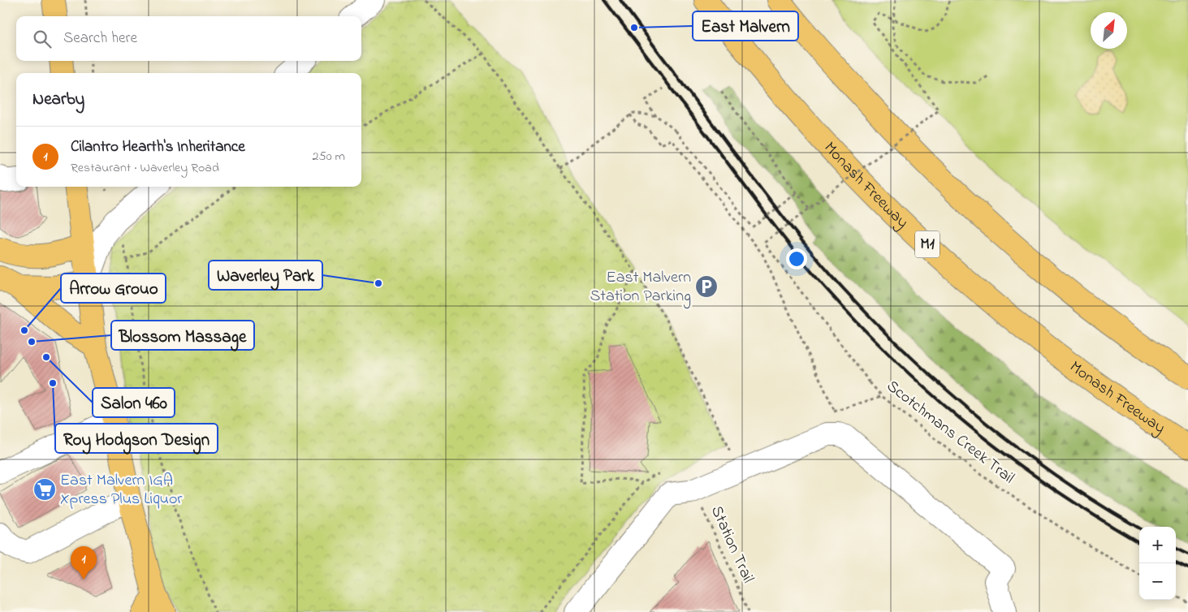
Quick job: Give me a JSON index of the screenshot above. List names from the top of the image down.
{
  "streets": {
    "main road": ["Monash Freeway", "M1"],
    "path": ["Scotchmans Creek Trail", "Station Trail"]
  },
  "places": {
    "other": [
      "East Malvern",
      "Waverley Park",
      "Arrow Grouo",
      "Blossom Massage",
      "Salon 460",
      "Roy Hodgson Design"
    ],
    "parking": ["East Malvern Station Parking"],
    "supermarket": ["East Malvern IGA Xpress Plus Liquor"]
  },
  "north": "top right",
  "page": {
    "search": "Search here",
    "heading": "Nearby",
    "list": [
      {
        "mark": "1",
        "name": "Cilantro Hearth's Inheritance",
        "note": "Restaurant · Waverley Road",
        "value": "250 m"
      }
    ],
    "map_buttons": ["+", "−"],
    "pins": "1"
  }
}
